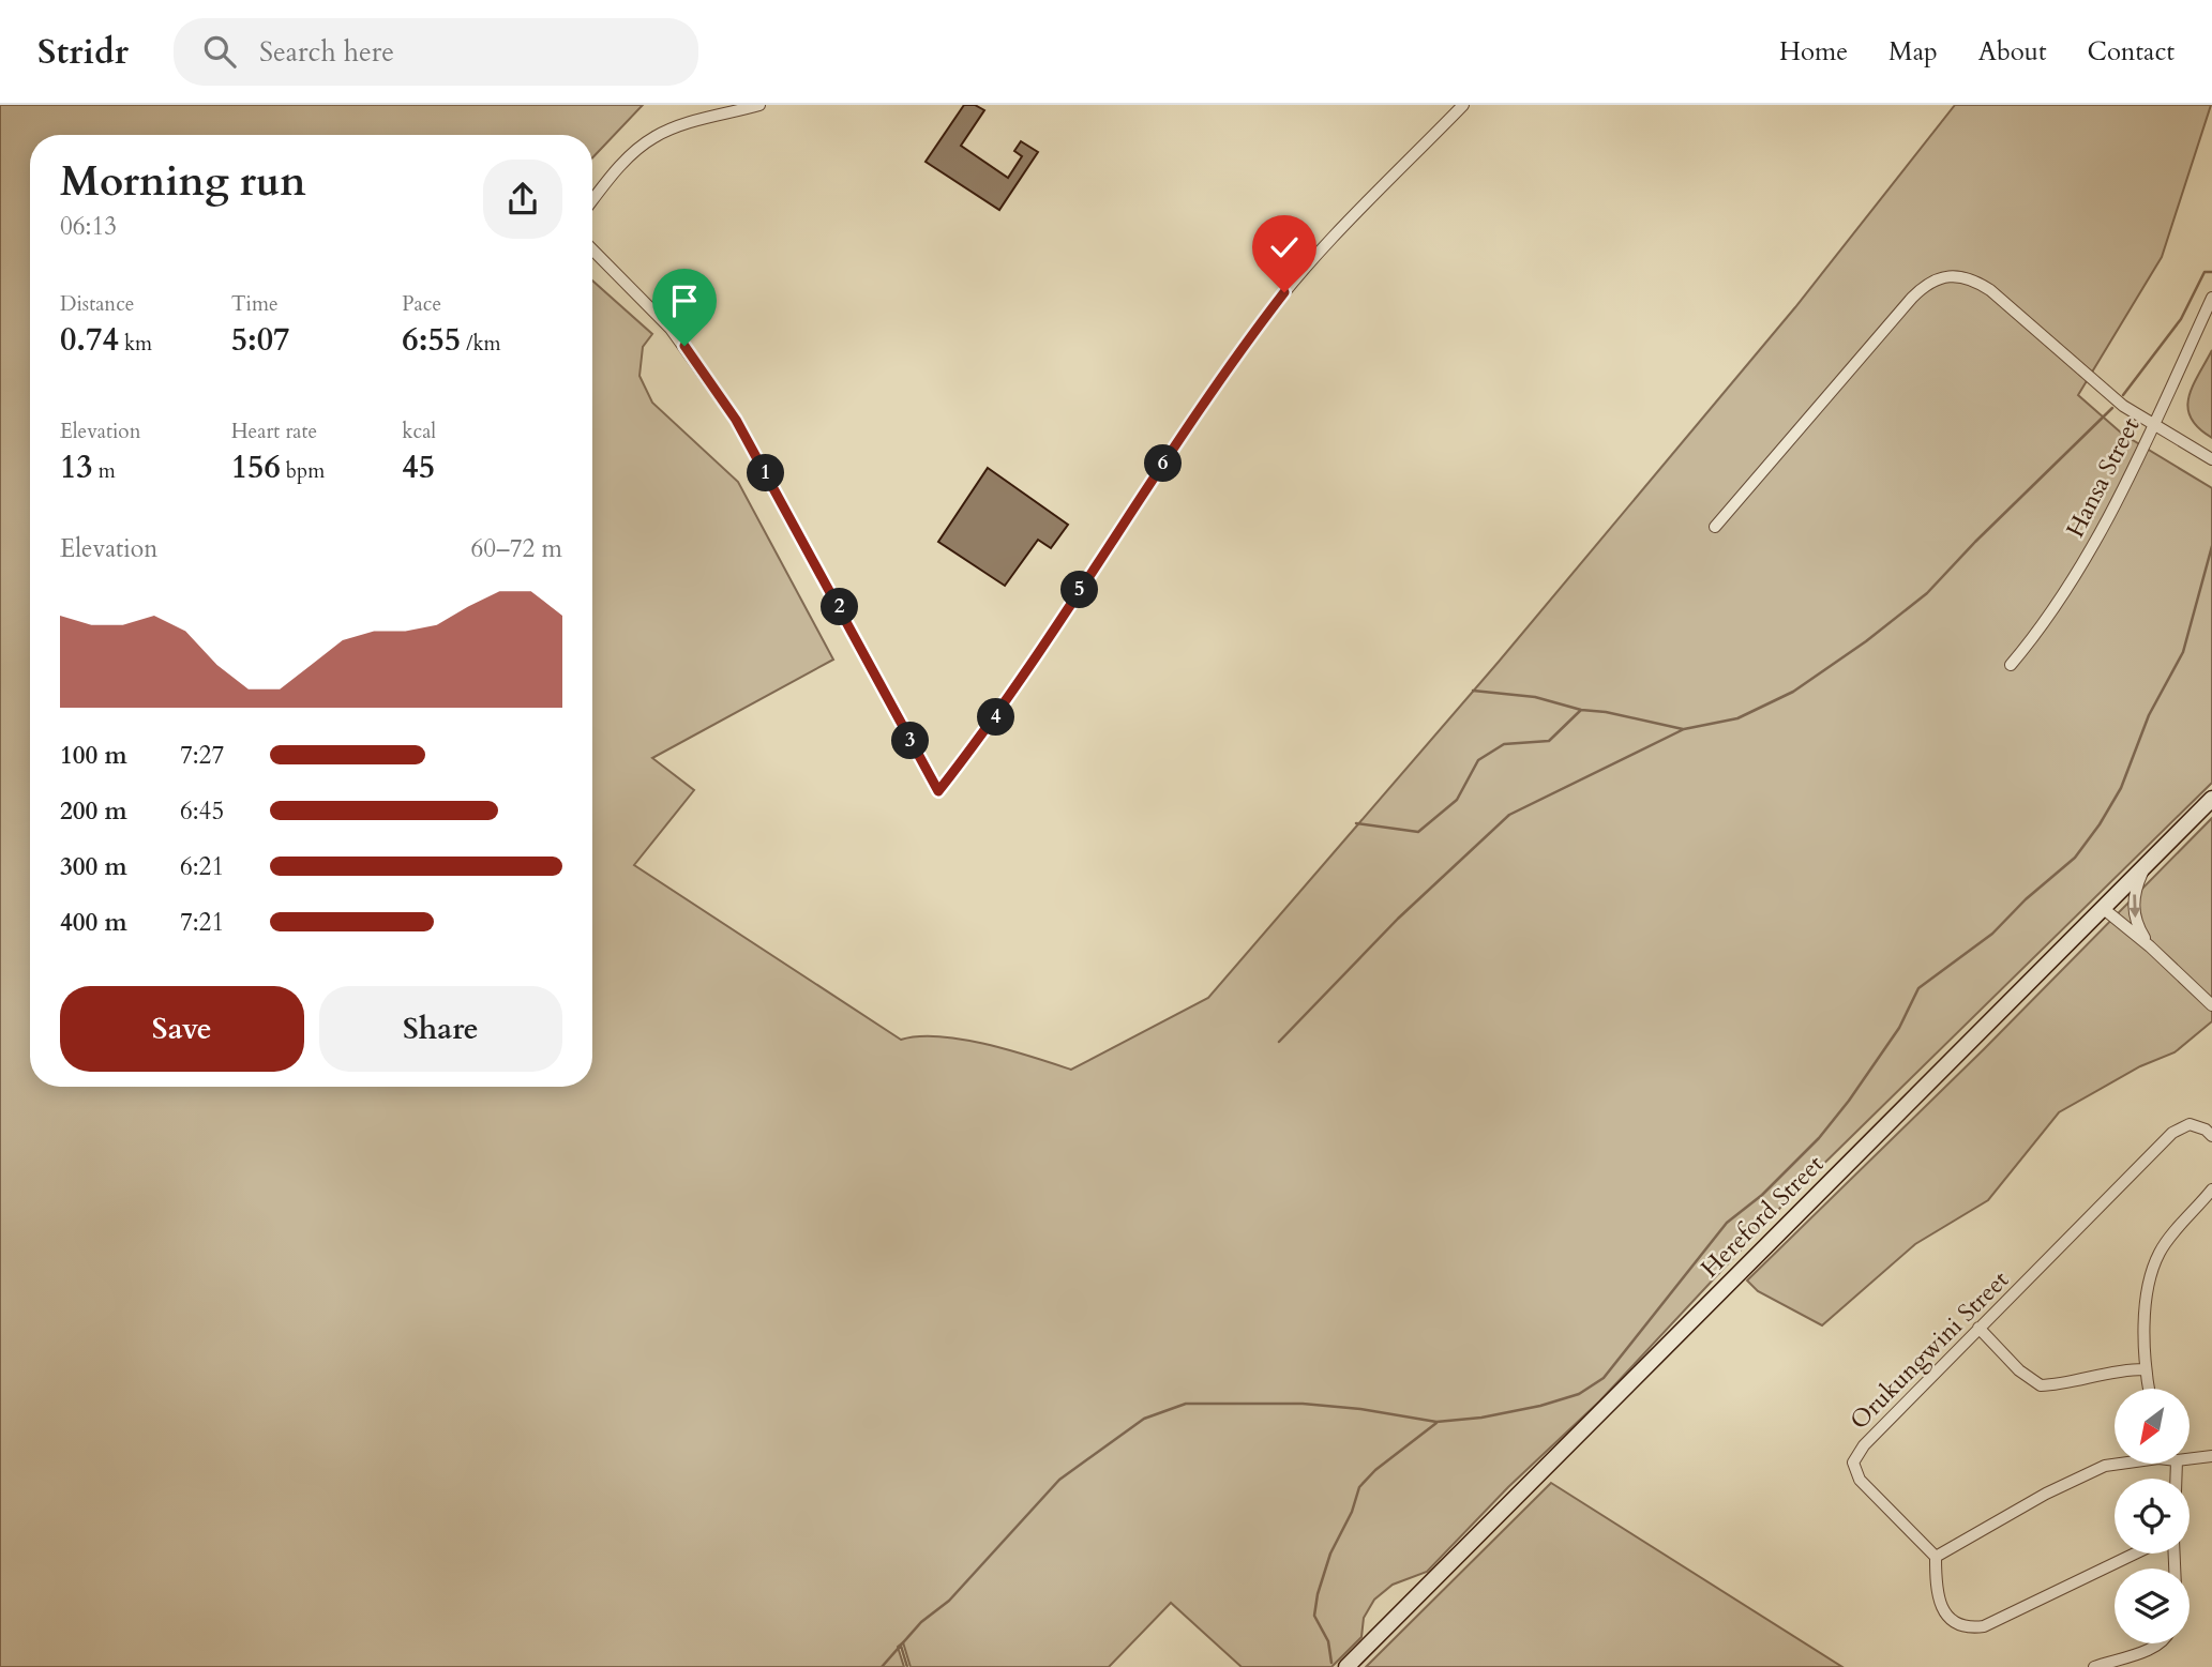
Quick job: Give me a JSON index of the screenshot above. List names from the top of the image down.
{
  "streets": {
    "main road": ["Hereford Street"],
    "street": ["Hansa Street", "Orukungwini Street"]
  },
  "north": "bottom left",
  "page": {
    "header": "Stridr",
    "search": "Search here",
    "nav": [
      "Home",
      "Map",
      "About",
      "Contact"
    ],
    "heading": ["Morning run", "06:13"],
    "stats": [
      ["Distance", "0.74 km"],
      ["Time", "5:07"],
      ["Pace", "6:55 /km"],
      ["Elevation", "13 m"],
      ["Heart rate", "156 bpm"],
      ["kcal", "45"]
    ],
    "pins": [
      "6",
      "1",
      "5",
      "2",
      "4",
      "3"
    ],
    "chart": ["Elevation", "60–72 m"],
    "list": [
      {
        "name": "100 m",
        "note": "7:27"
      },
      {
        "name": "200 m",
        "note": "6:45"
      },
      {
        "name": "300 m",
        "note": "6:21"
      },
      {
        "name": "400 m",
        "note": "7:21"
      }
    ],
    "buttons": ["Save", "Share"]
  }
}
